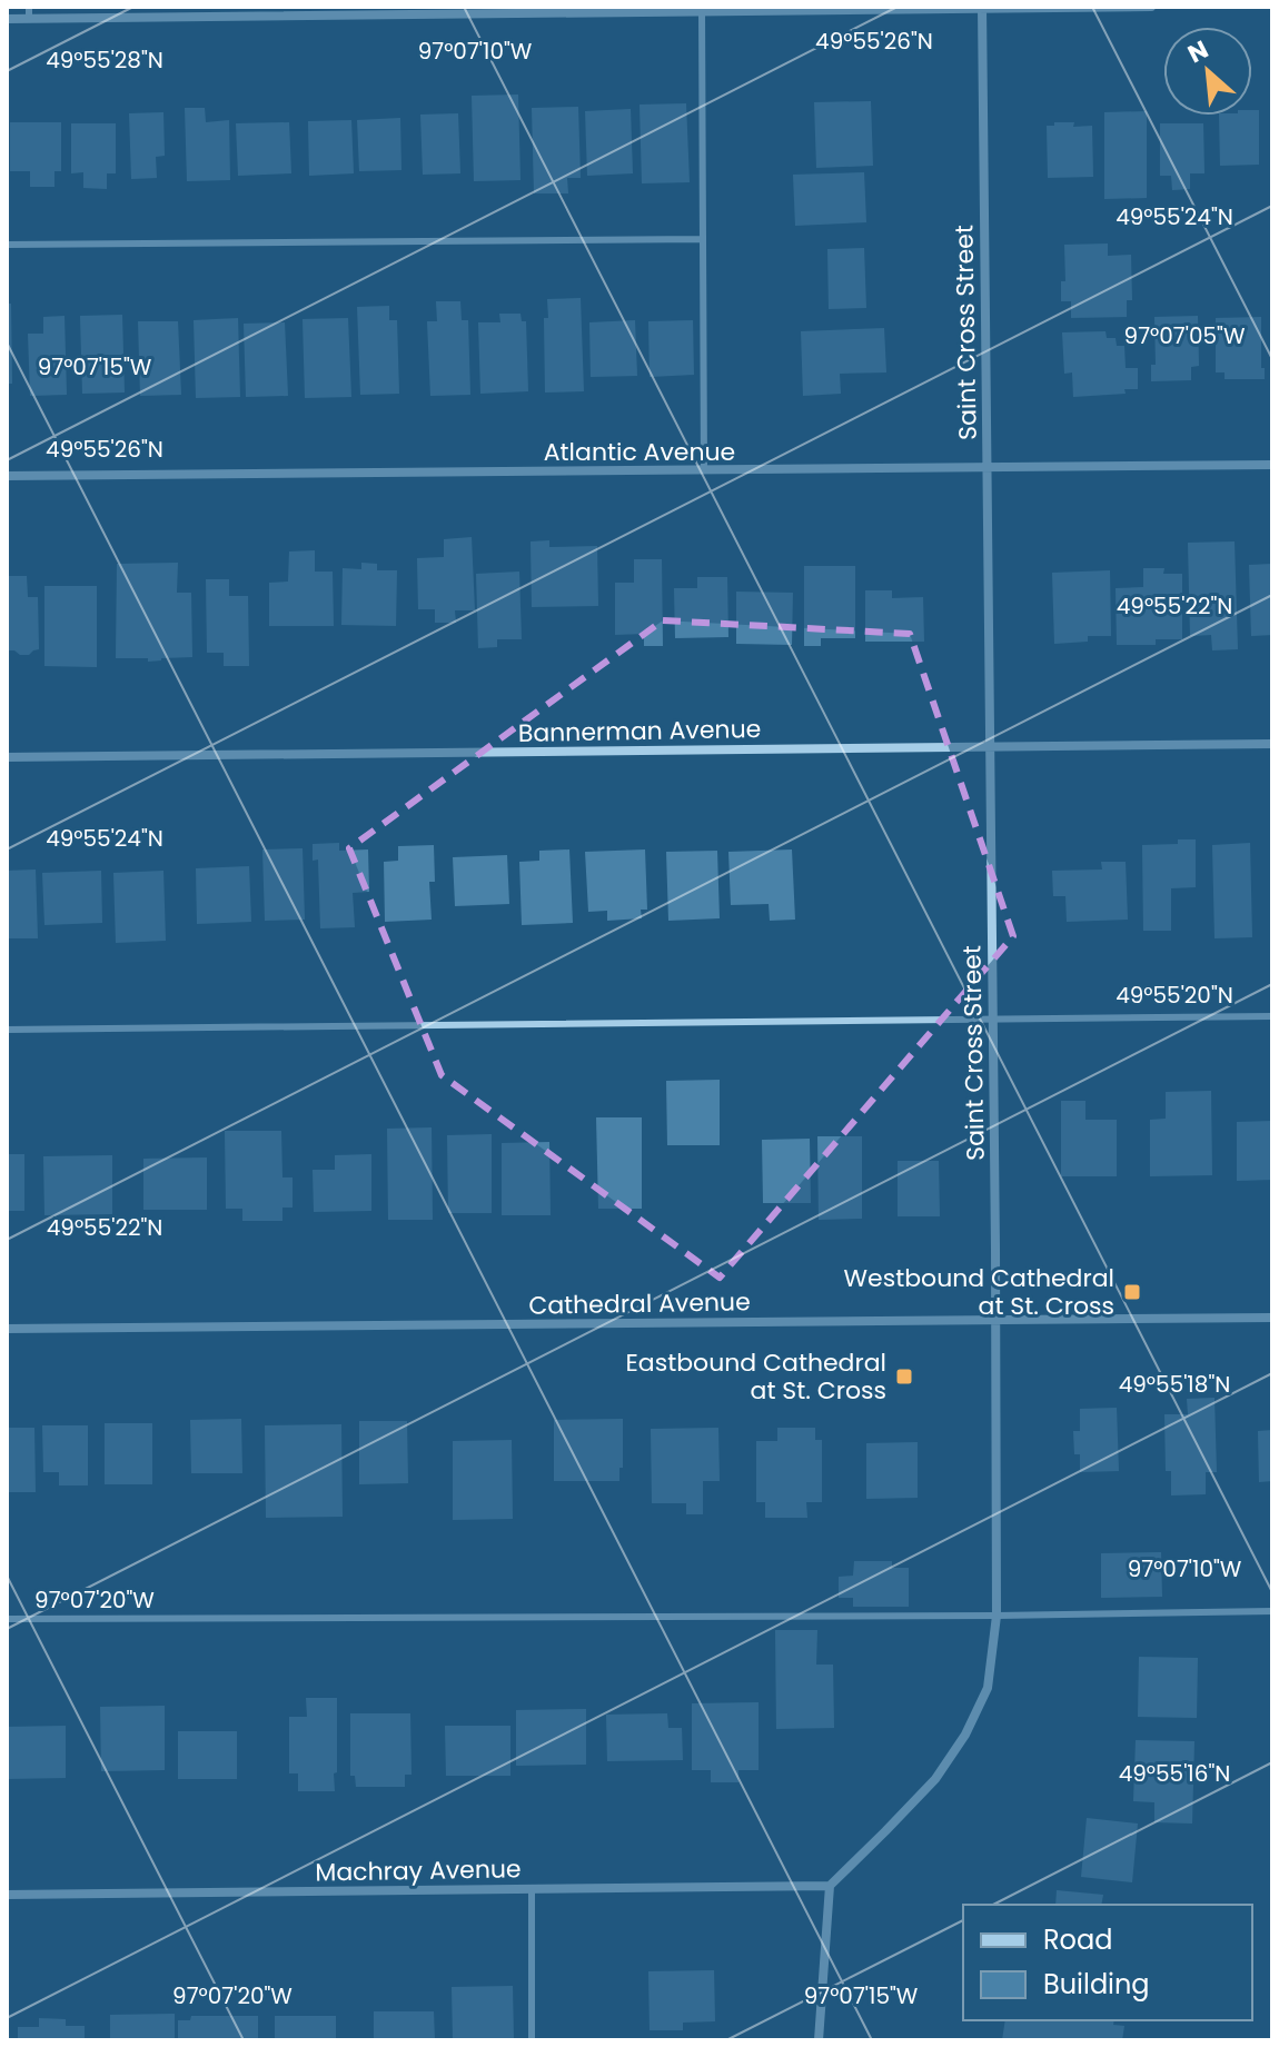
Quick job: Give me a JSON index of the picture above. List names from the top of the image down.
{
  "streets": {
    "street": [
      "Saint Cross Street",
      "Atlantic Avenue",
      "Bannerman Avenue",
      "Cathedral Avenue",
      "Machray Avenue"
    ]
  },
  "crossings": [
    ["Saint Cross Street", "Atlantic Avenue"],
    ["Saint Cross Street", "Bannerman Avenue"],
    ["Saint Cross Street", "Cathedral Avenue"],
    ["Saint Cross Street", "Machray Avenue"]
  ],
  "places": {
    "transit": ["Westbound Cathedral at St. Cross", "Eastbound Cathedral at St. Cross"]
  },
  "legend": ["Road", "Building"],
  "north": "top left",
  "coordinates": [
    "49°55'26\"N",
    "97°07'10\"W",
    "49°55'28\"N",
    "49°55'24\"N",
    "97°07'05\"W",
    "97°07'15\"W",
    "49°55'22\"N",
    "49°55'20\"N",
    "49°55'18\"N",
    "97°07'20\"W",
    "49°55'16\"N"
  ]
}
